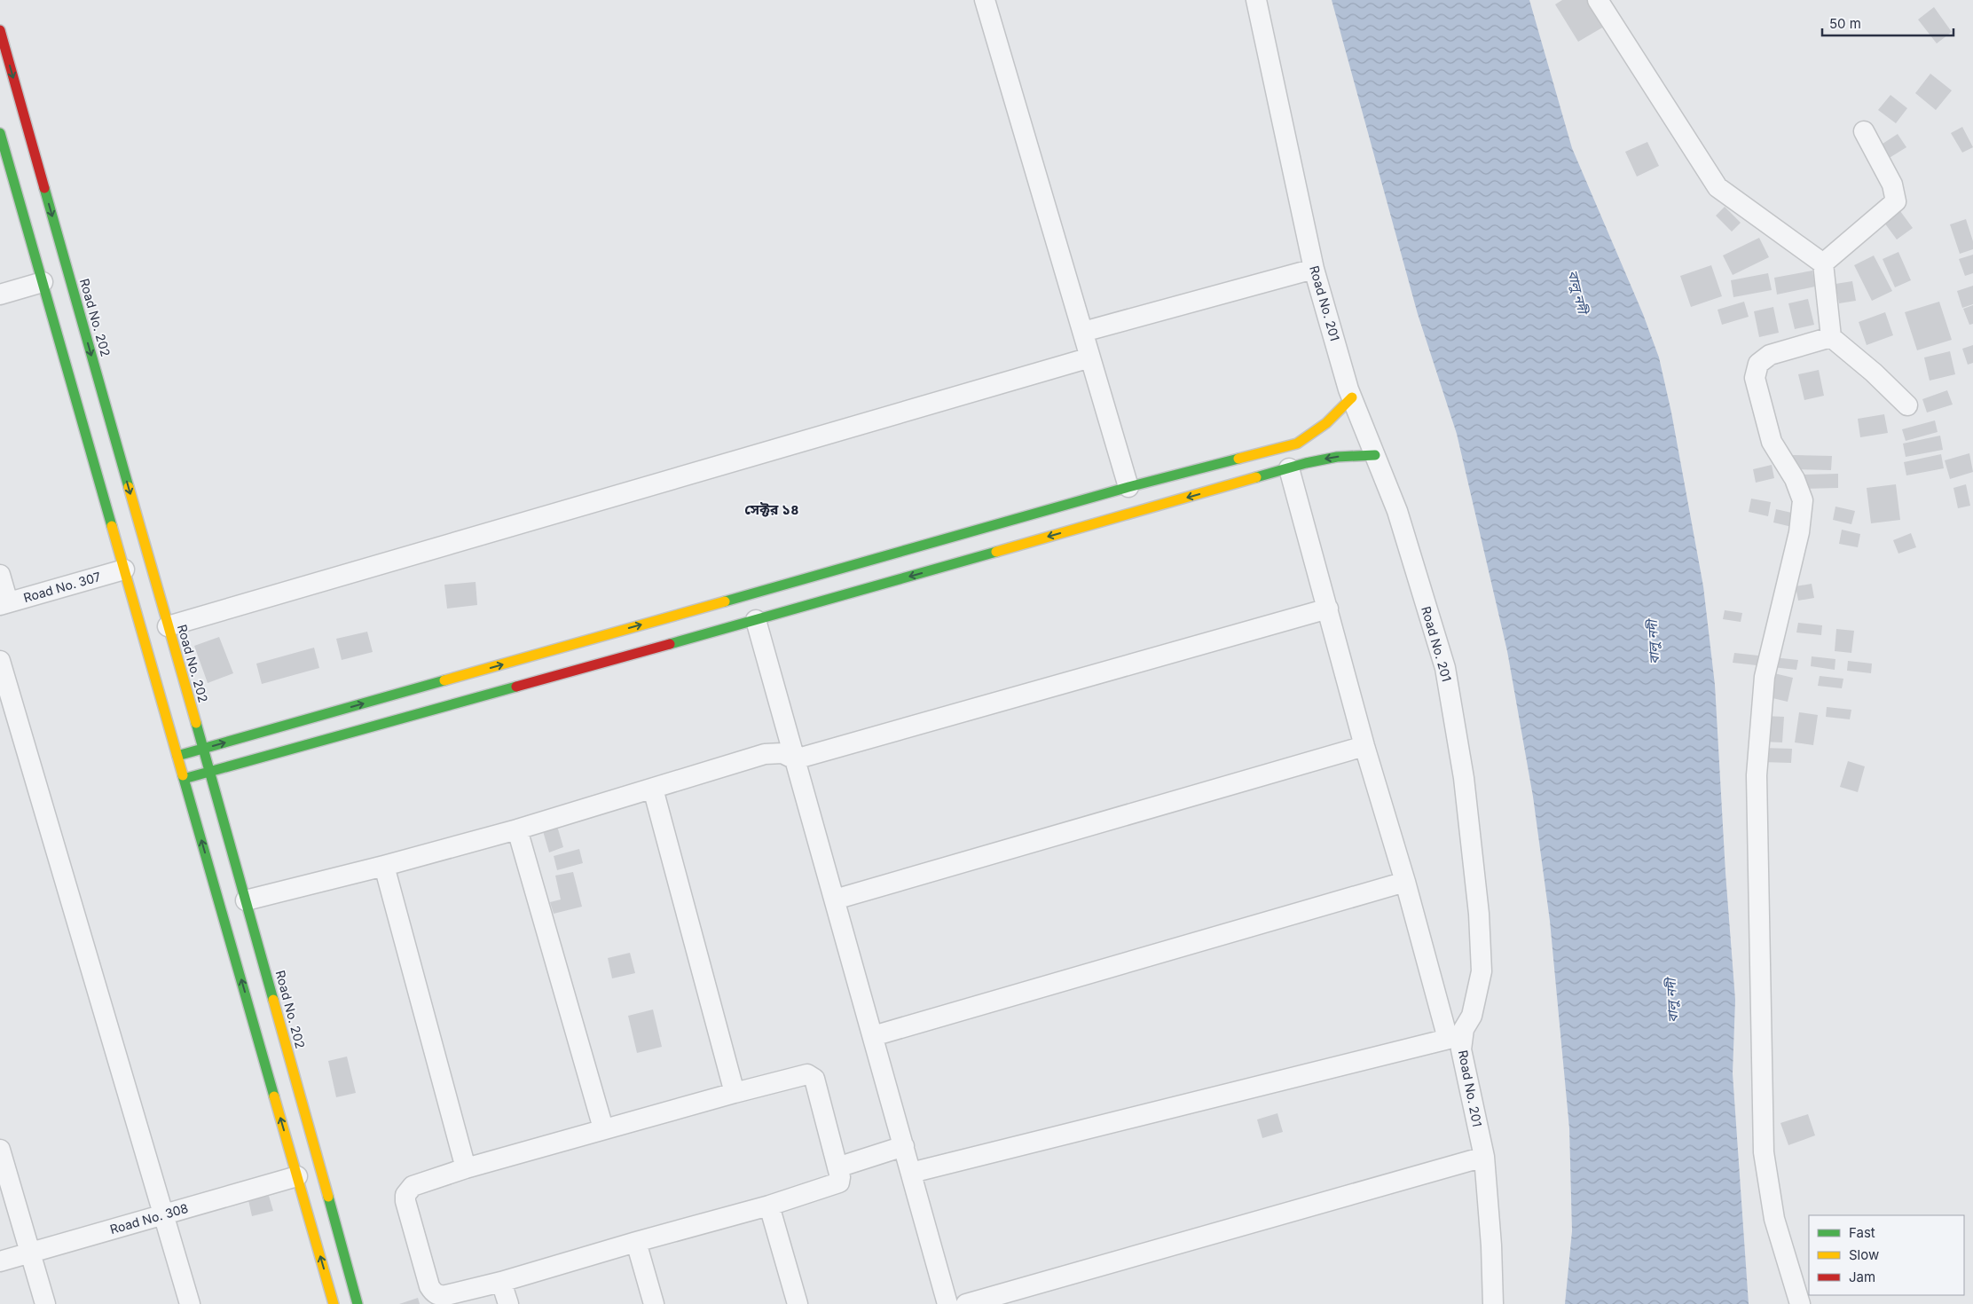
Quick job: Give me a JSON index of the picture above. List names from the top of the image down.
{
  "streets": {
    "street": [
      "Road No. 201",
      "Road No. 202",
      "Road No. 307",
      "Road No. 308"
    ]
  },
  "crossings": [
    ["Road No. 202", "Road No. 307"],
    ["Road No. 202", "Road No. 308"]
  ],
  "districts": ["সেক্টর ১৪"],
  "water": ["বালু নদী"],
  "legend": ["Fast", "Slow", "Jam"],
  "scale_bar": "50 m"
}
